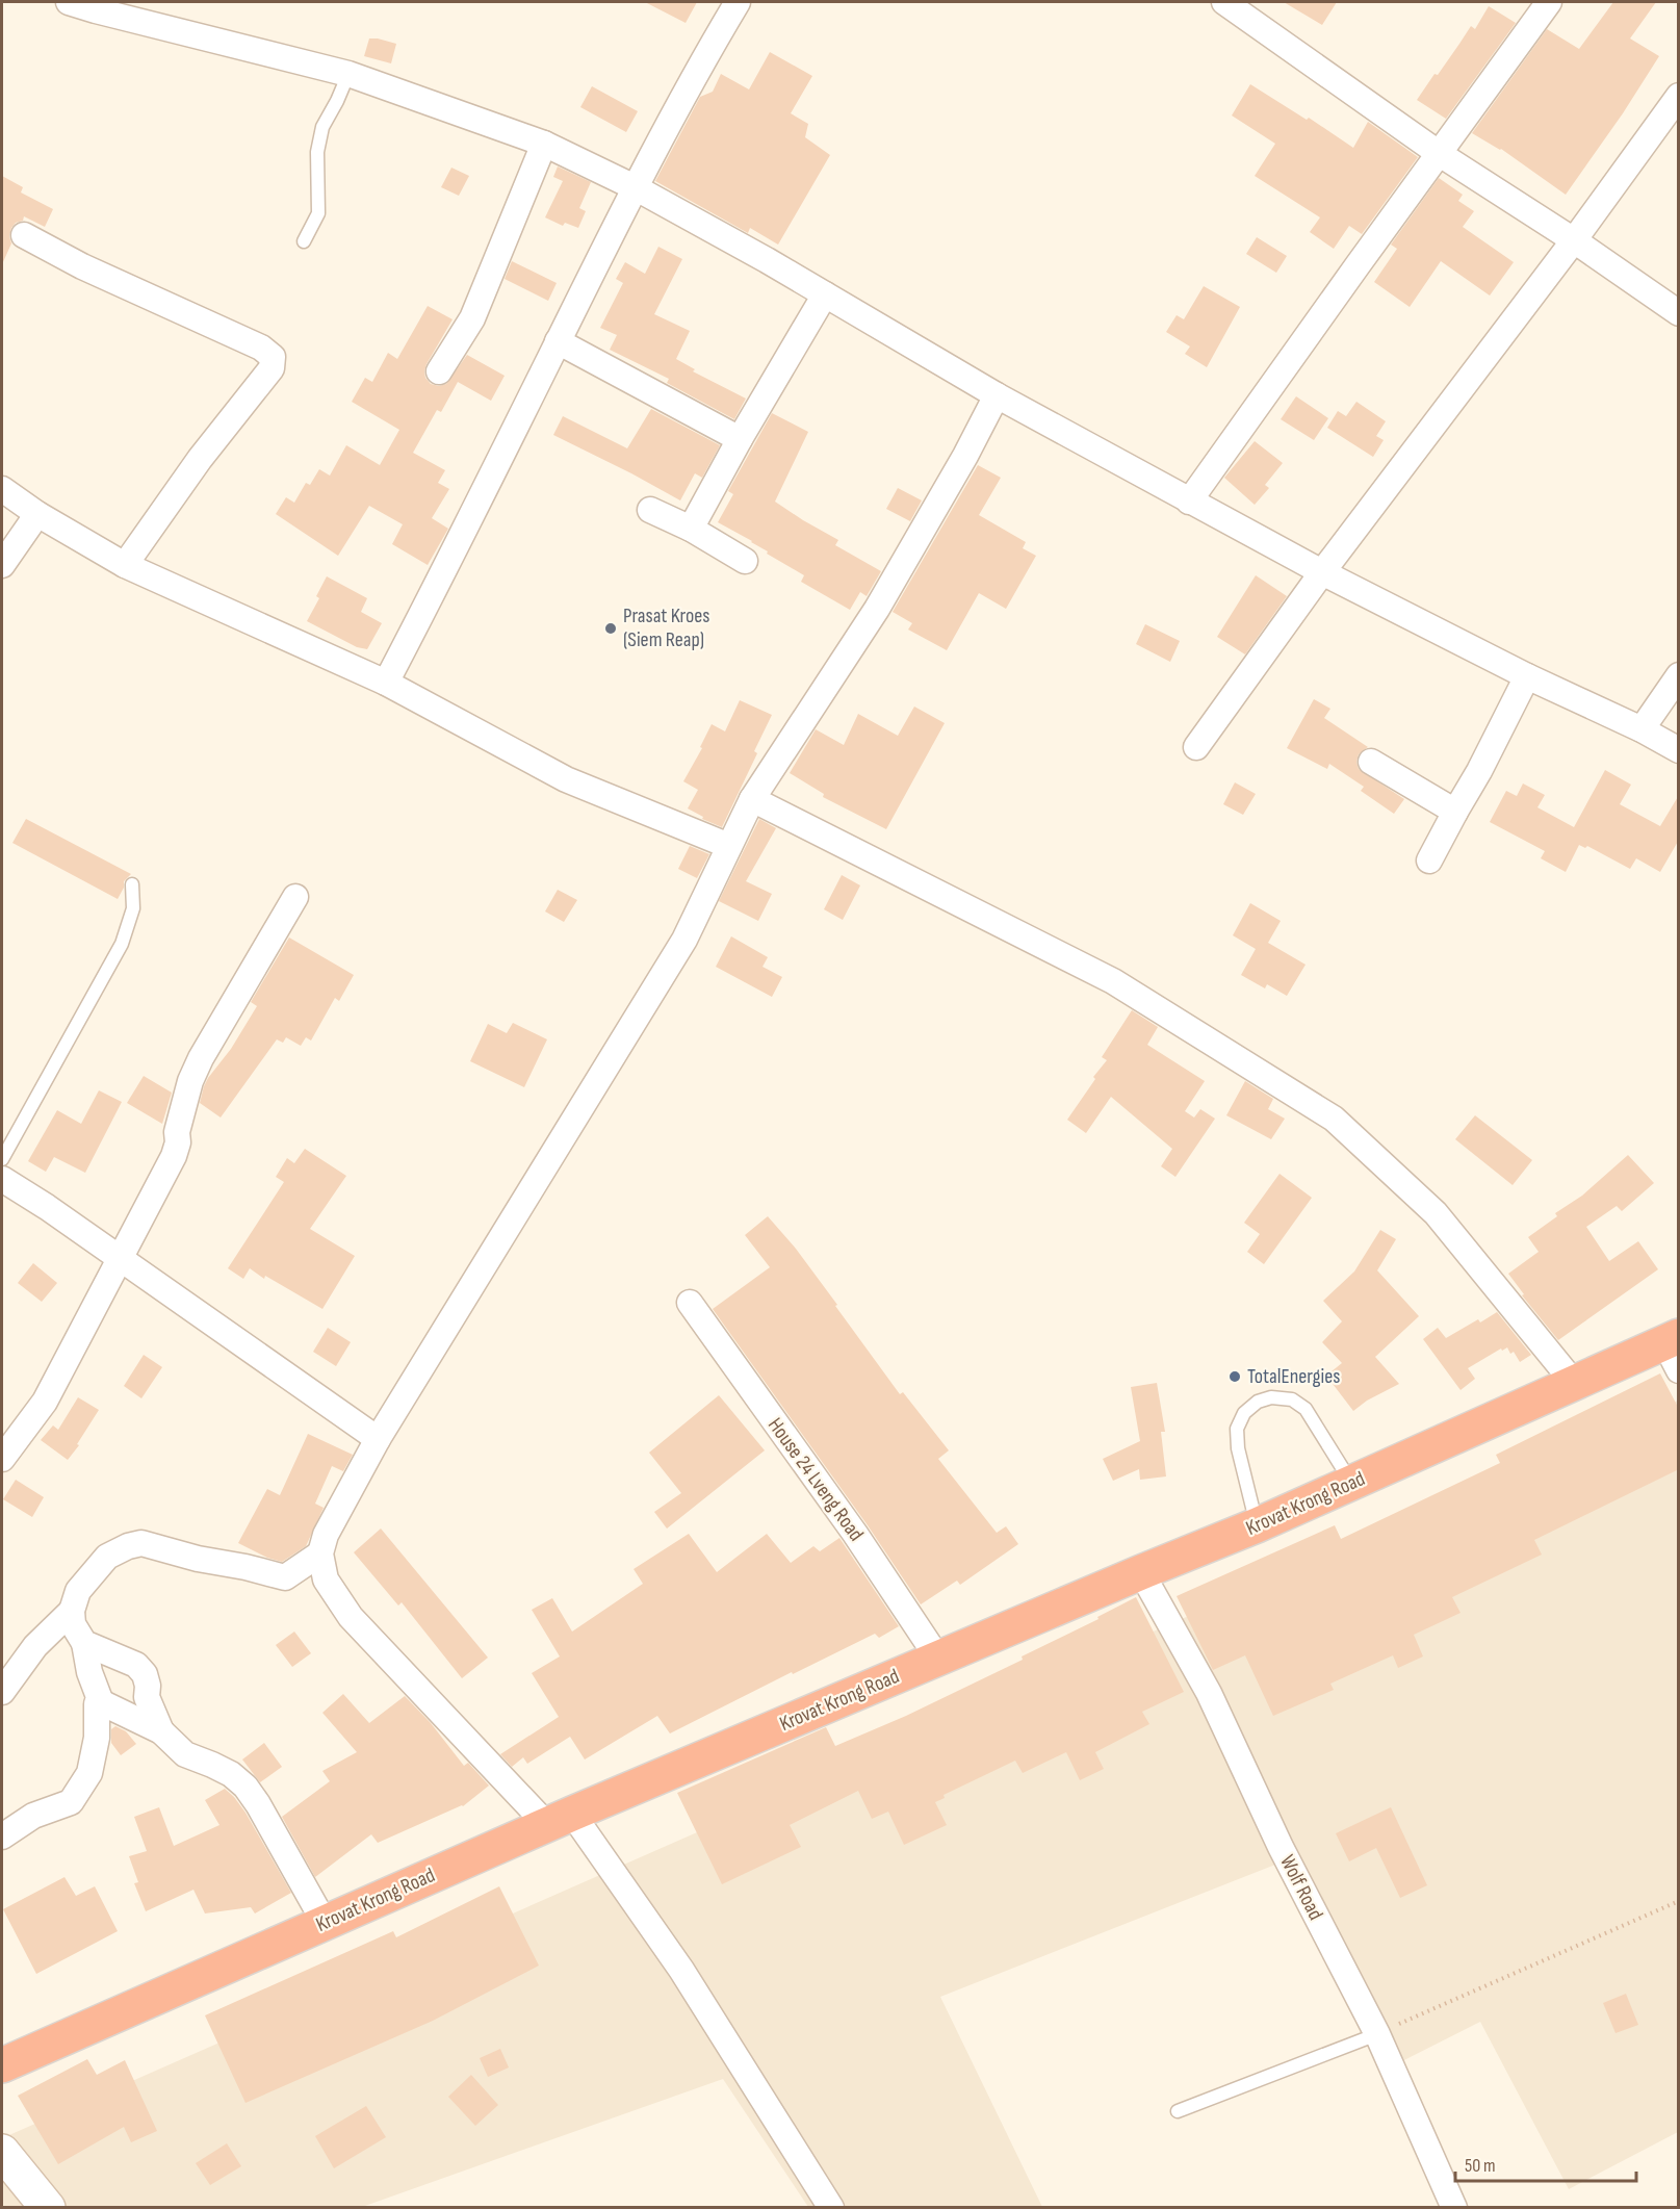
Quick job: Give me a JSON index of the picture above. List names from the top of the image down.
{
  "streets": {
    "highway": ["Krovat Krong Road"],
    "street": ["House 24 Lveng Road", "Wolf Road"]
  },
  "crossings": [
    ["House 24 Lveng Road", "Krovat Krong Road"],
    ["Krovat Krong Road", "Wolf Road"]
  ],
  "places": ["Prasat Kroes (Siem Reap)", "TotalEnergies"],
  "scale_bar": "50 m"
}
